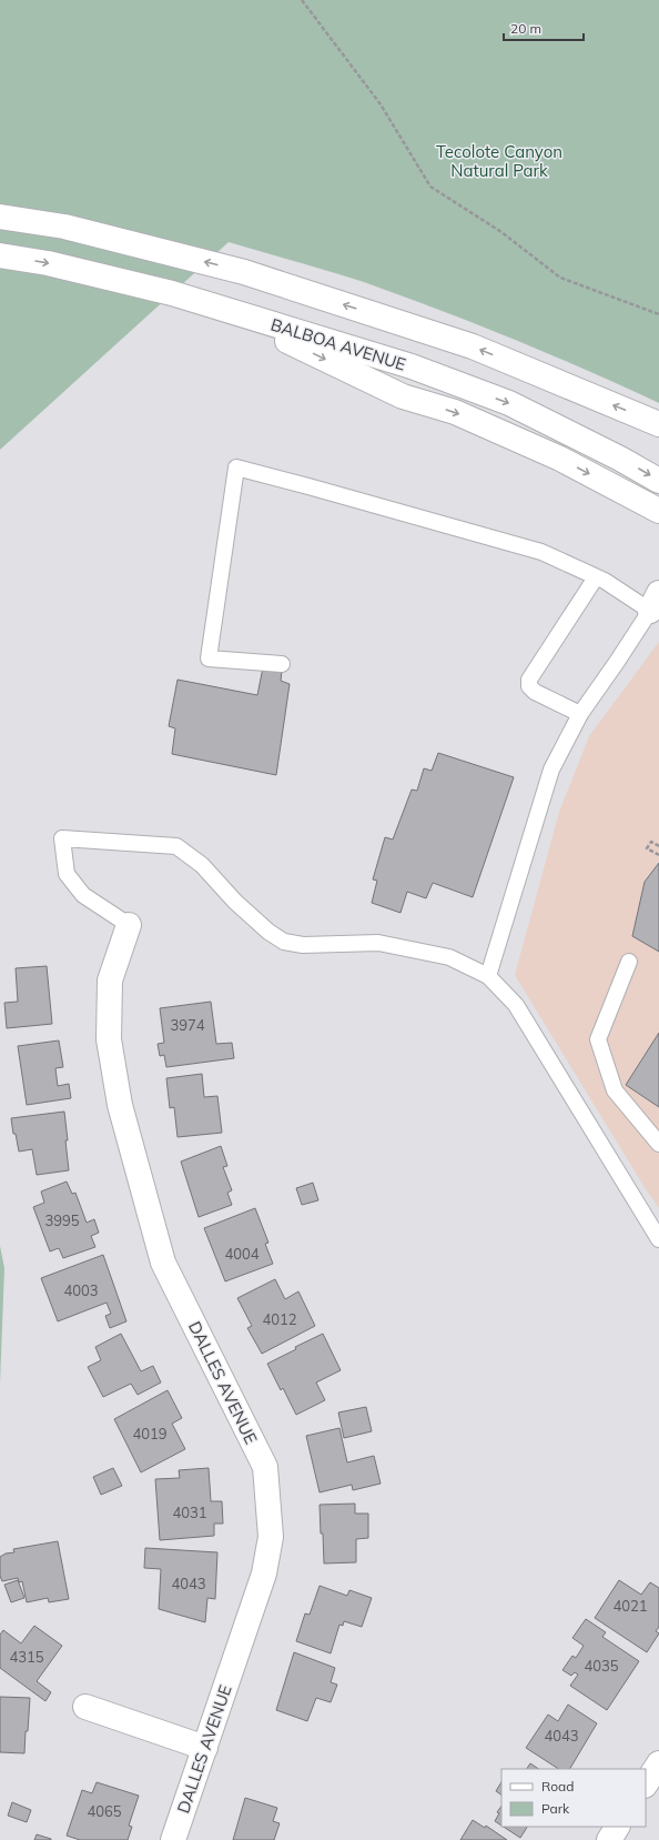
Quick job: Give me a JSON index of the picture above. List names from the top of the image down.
{
  "streets": {
    "main road": ["BALBOA AVENUE", "DALLES AVENUE"]
  },
  "parks": ["Tecolote Canyon Natural Park"],
  "house_numbers": [
    "3974",
    "3995",
    "4004",
    "4003",
    "4012",
    "4019",
    "4031",
    "4043",
    "4021",
    "4315",
    "4035",
    "4043",
    "4065"
  ],
  "legend": ["Road", "Park"],
  "scale_bar": "20 m"
}
